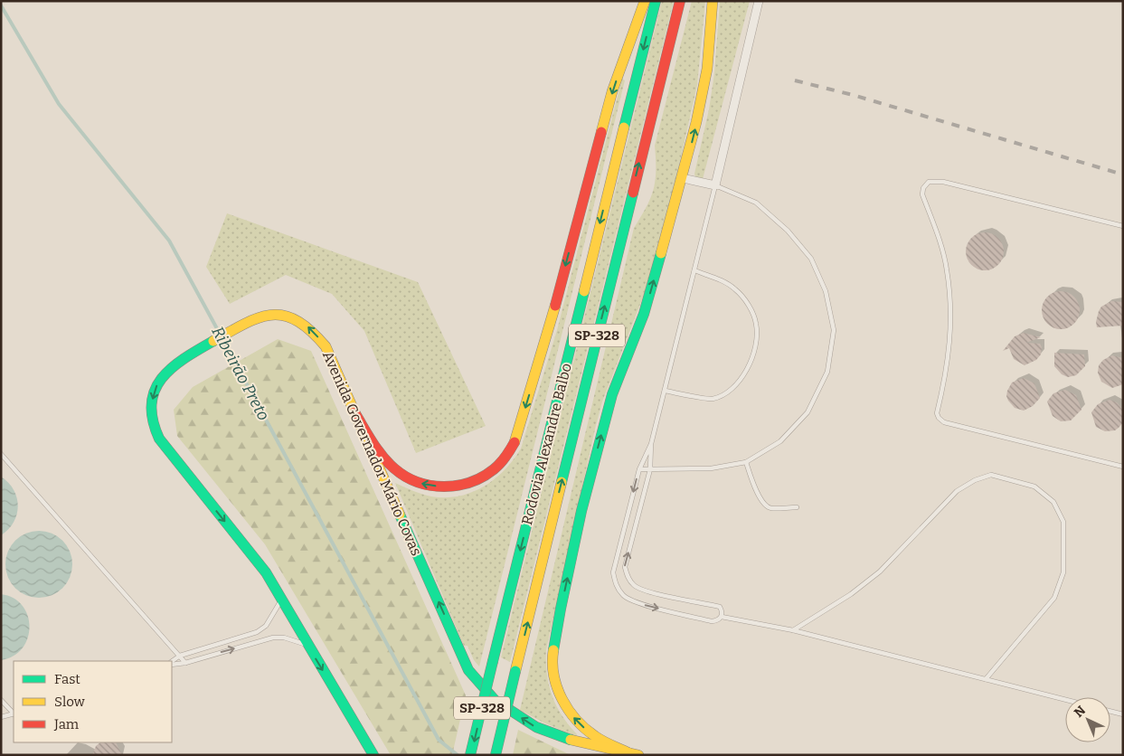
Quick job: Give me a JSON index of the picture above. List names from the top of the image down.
{
  "streets": {
    "main road": ["SP-328", "Rodovia Alexandre Balbo", "Avenida Governador Mário Covas"]
  },
  "water": ["Ribeirão Preto"],
  "legend": ["Fast", "Slow", "Jam"],
  "north": "top left"
}
